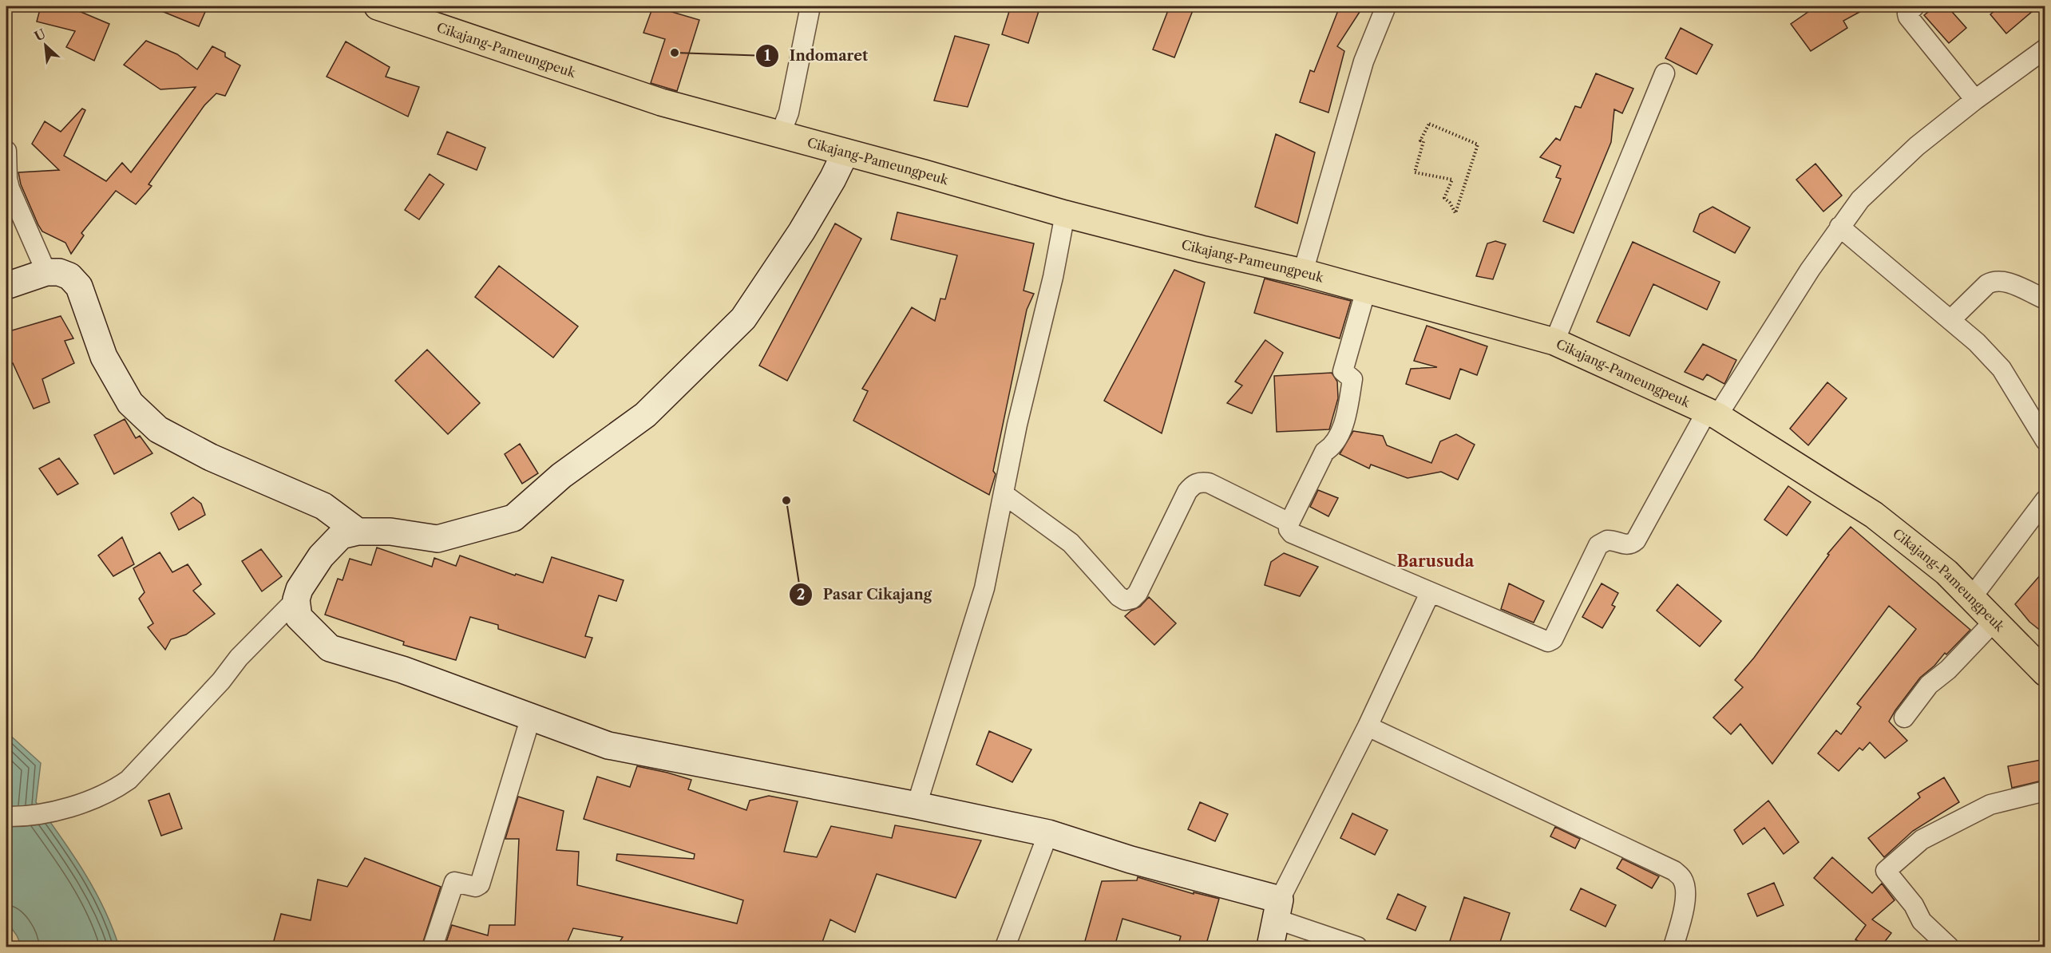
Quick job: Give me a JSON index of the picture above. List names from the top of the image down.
{
  "streets": {
    "main road": ["Cikajang-Pameungpeuk"]
  },
  "districts": ["Barusuda"],
  "places": ["Indomaret", "Pasar Cikajang"],
  "north": "top left"
}
